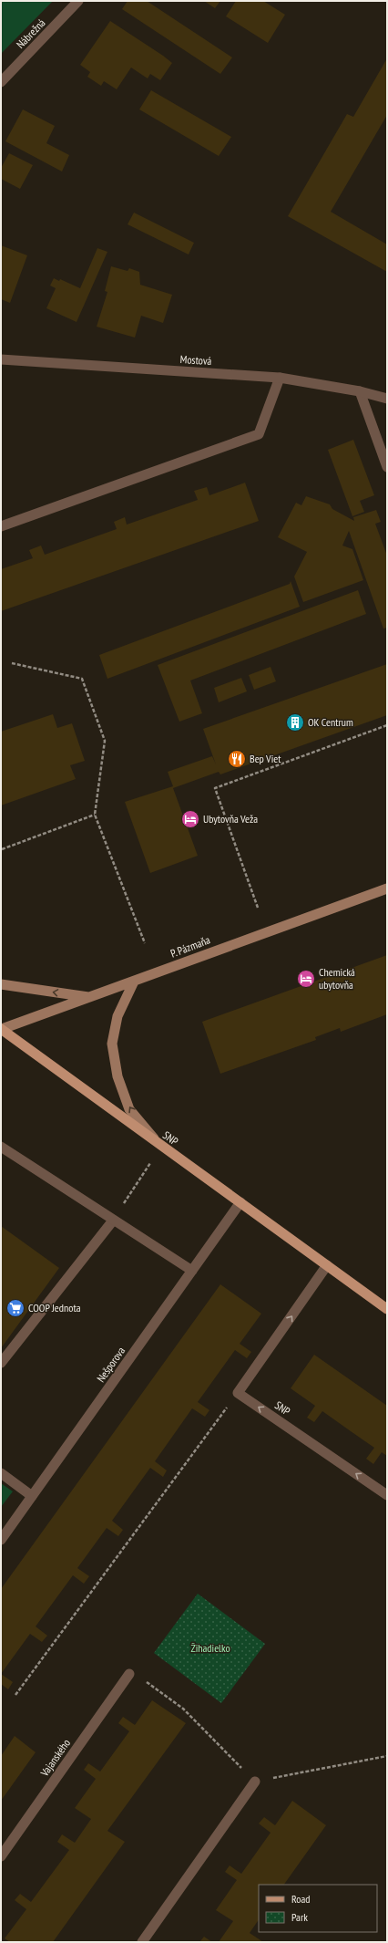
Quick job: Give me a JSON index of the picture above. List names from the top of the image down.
{
  "streets": {
    "main road": ["P. Pázmaňa", "SNP"],
    "street": [
      "Nábrežná",
      "Mostová",
      "Nešporova",
      "Vajanského"
    ]
  },
  "crossings": [
    ["P. Pázmaňa", "SNP"],
    ["SNP", "Nešporova"]
  ],
  "parks": ["Žihadielko"],
  "places": {
    "building": ["OK Centrum"],
    "restaurant": ["Bep Viet"],
    "hotel": ["Ubytovňa Veža", "Chemická ubytovňa"],
    "supermarket": ["COOP Jednota"]
  },
  "legend": ["Road", "Park"]
}
